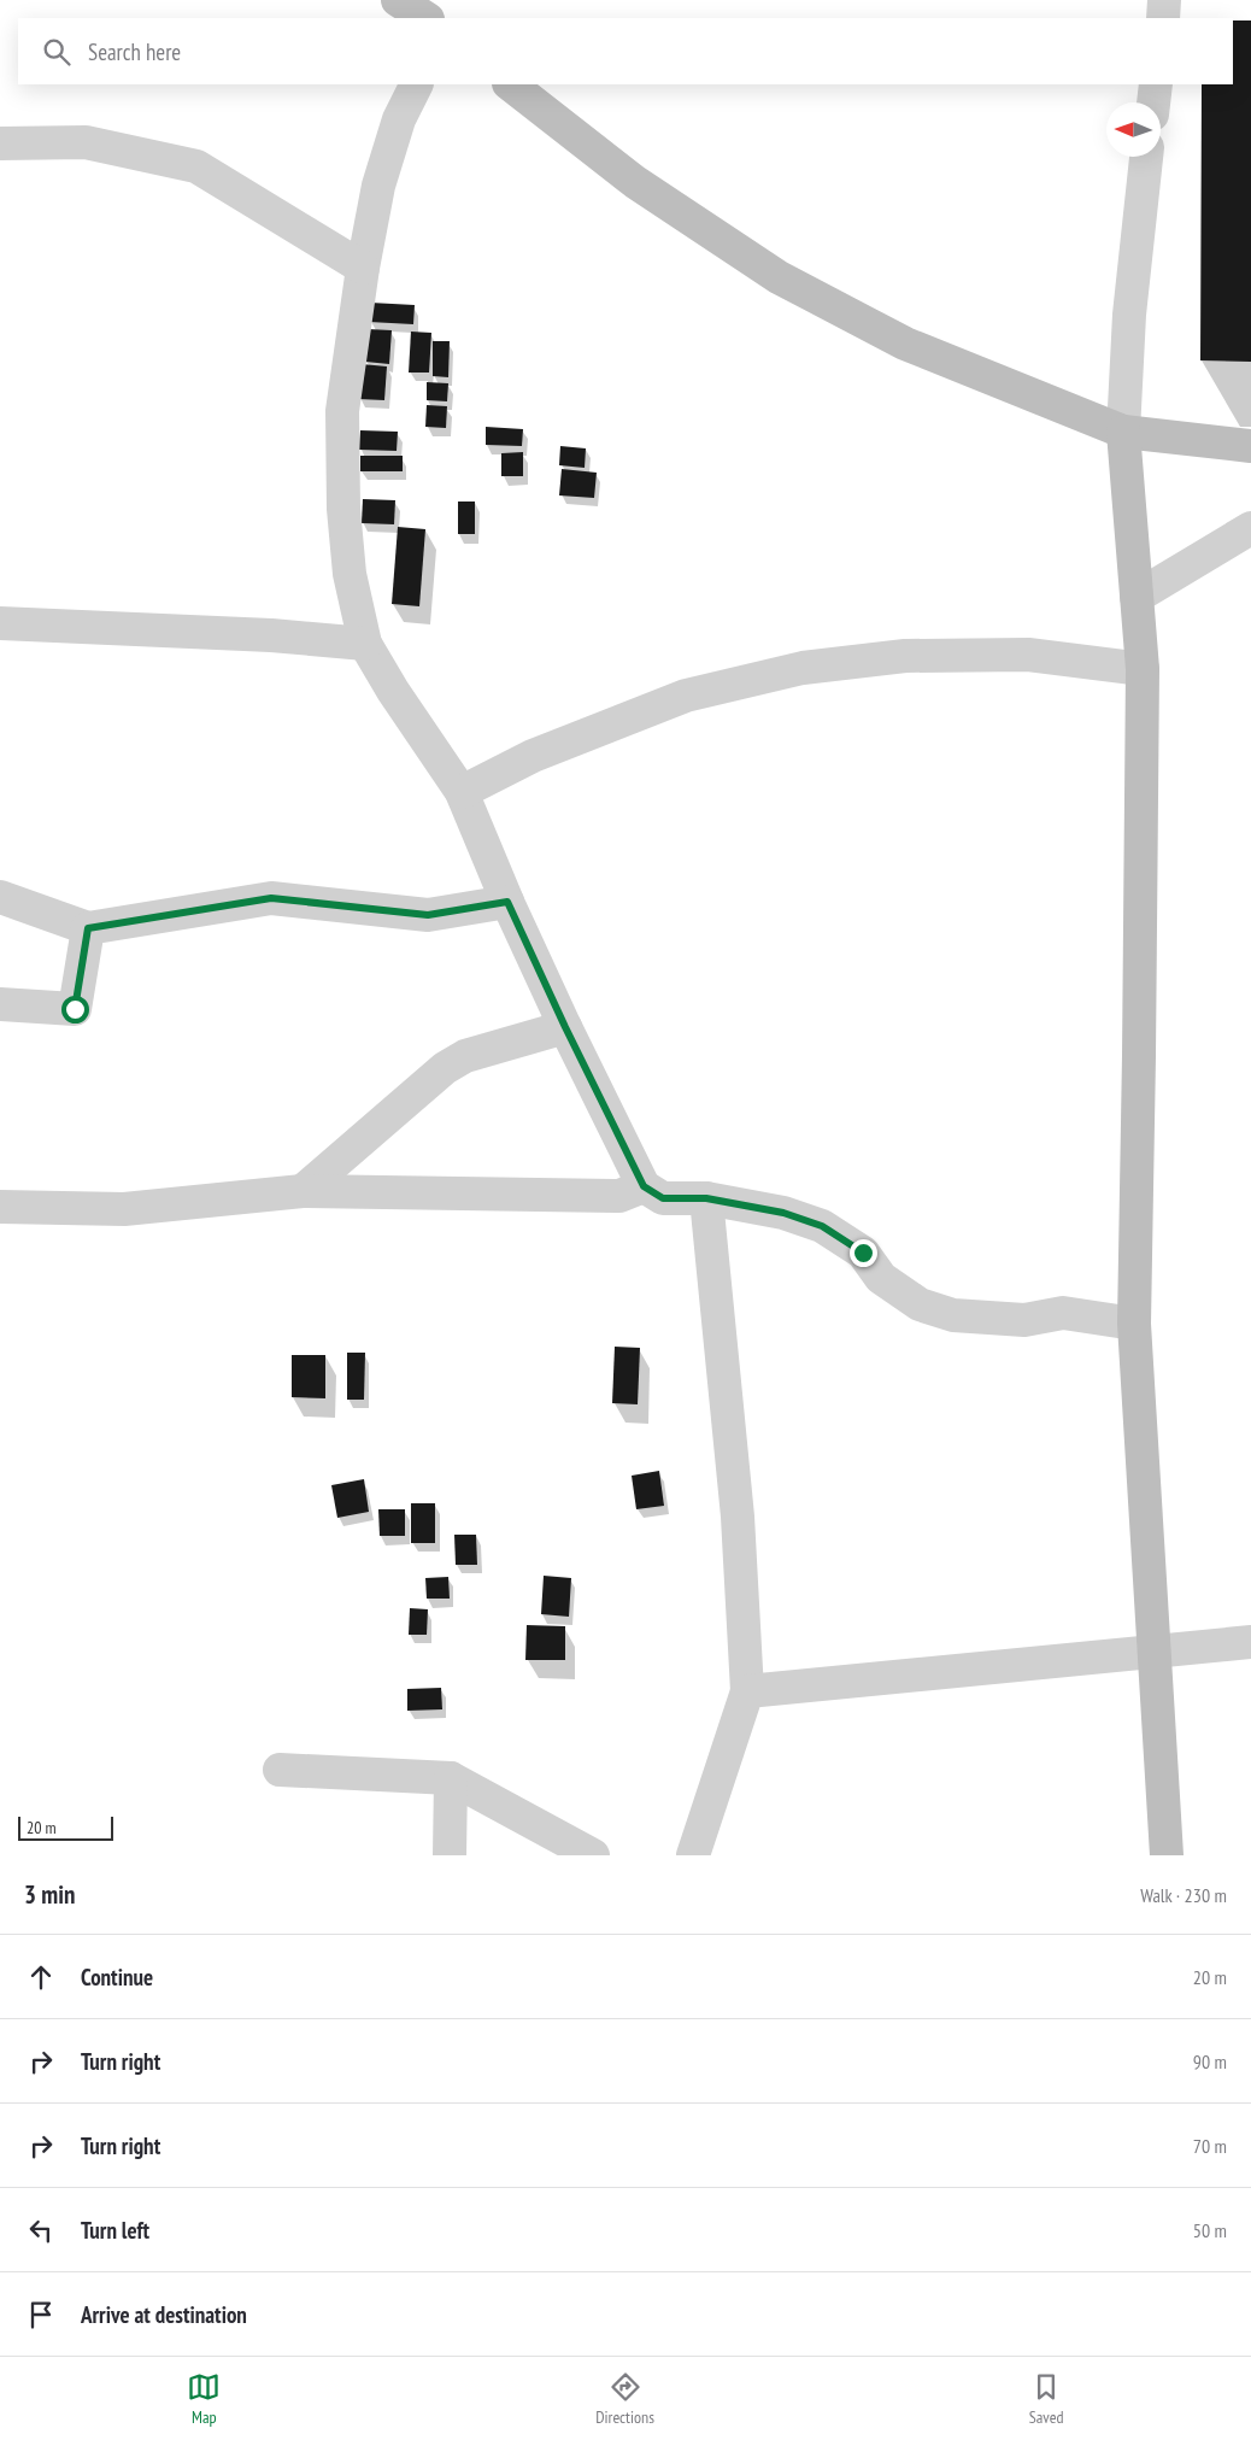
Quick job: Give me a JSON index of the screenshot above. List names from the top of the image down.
{
  "scale_bar": "20 m",
  "north": "left",
  "page": {
    "search": "Search here",
    "scale": "20 m",
    "heading": ["3 min", "Walk · 230 m"],
    "list": [
      ["Continue", "20 m"],
      ["Turn right", "90 m"],
      ["Turn right", "70 m"],
      ["Turn left", "50 m"],
      "Arrive at destination"
    ],
    "nav": ["Map", "Directions", "Saved"]
  }
}
